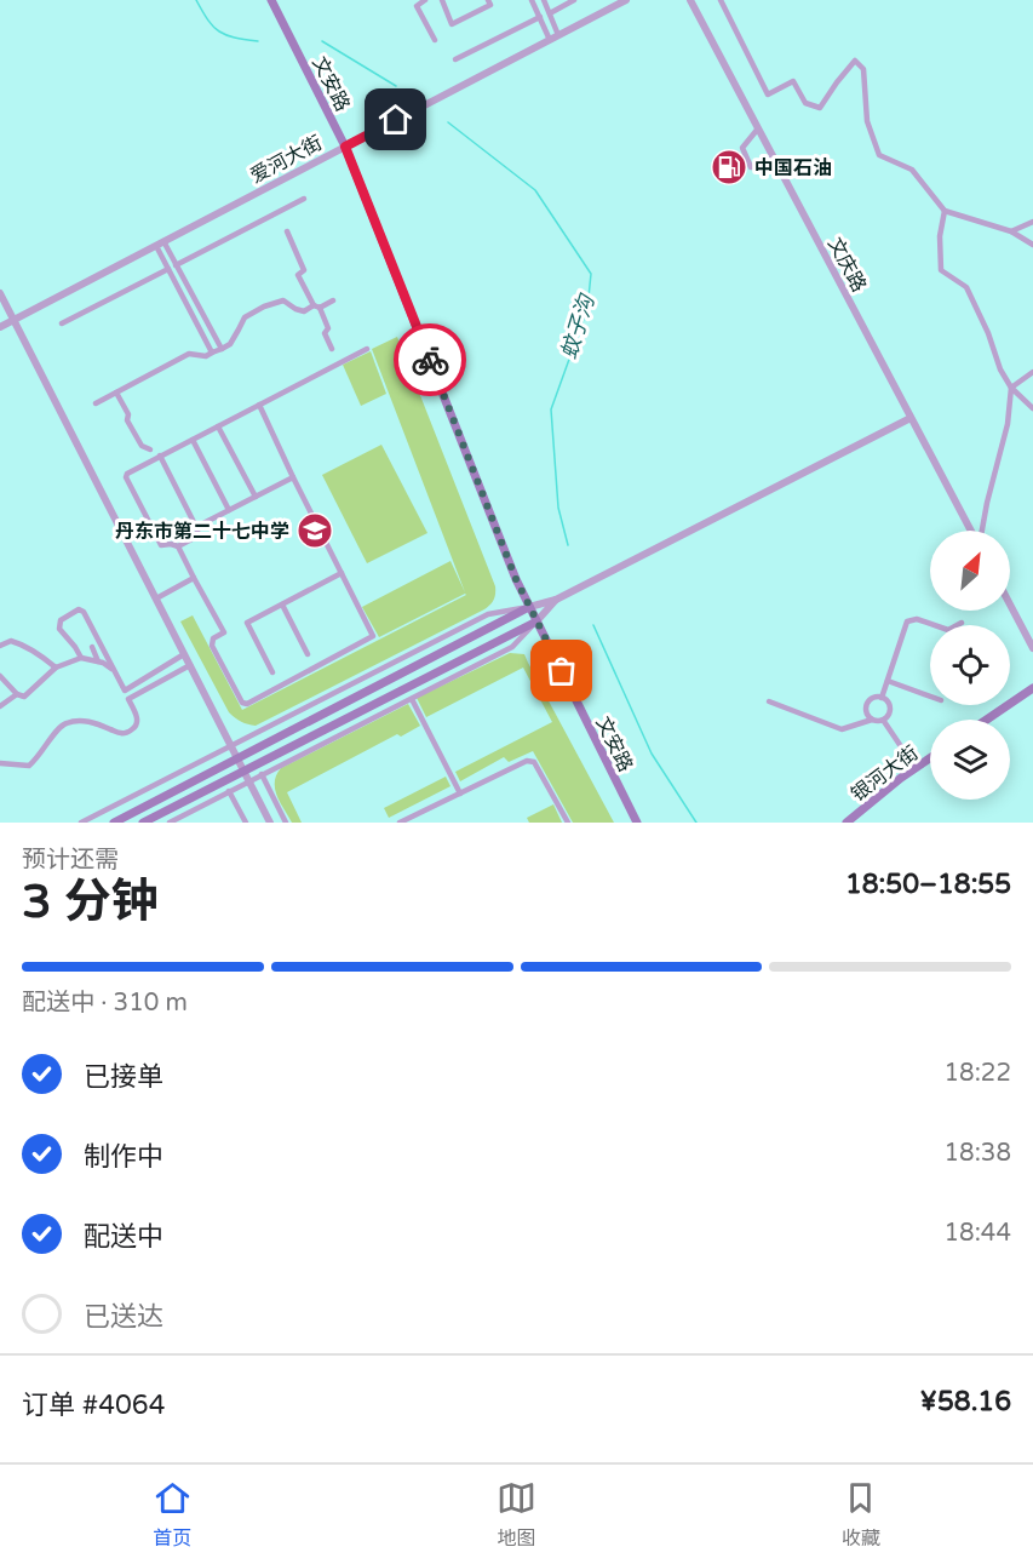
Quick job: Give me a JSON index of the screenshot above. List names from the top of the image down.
{
  "streets": {
    "main road": ["文安路", "银河大街"],
    "street": ["爱河大街", "文庆路"]
  },
  "crossings": [
    ["文安路", "爱河大街"]
  ],
  "water": ["蚊子沟"],
  "places": {
    "fuel station": ["中国石油"],
    "school or university": ["丹东市第二十七中学"]
  },
  "north": "top right",
  "page": {
    "heading": ["3 分钟", "预计还需", "18:50–18:55"],
    "panel": ["订单 #4064", "¥58.16"],
    "bar": "配送中 · 310 m",
    "list": [
      ["已接单", "18:22"],
      ["制作中", "18:38"],
      ["配送中", "18:44"],
      "已送达"
    ],
    "tabs": ["首页", "地图", "收藏"]
  }
}
